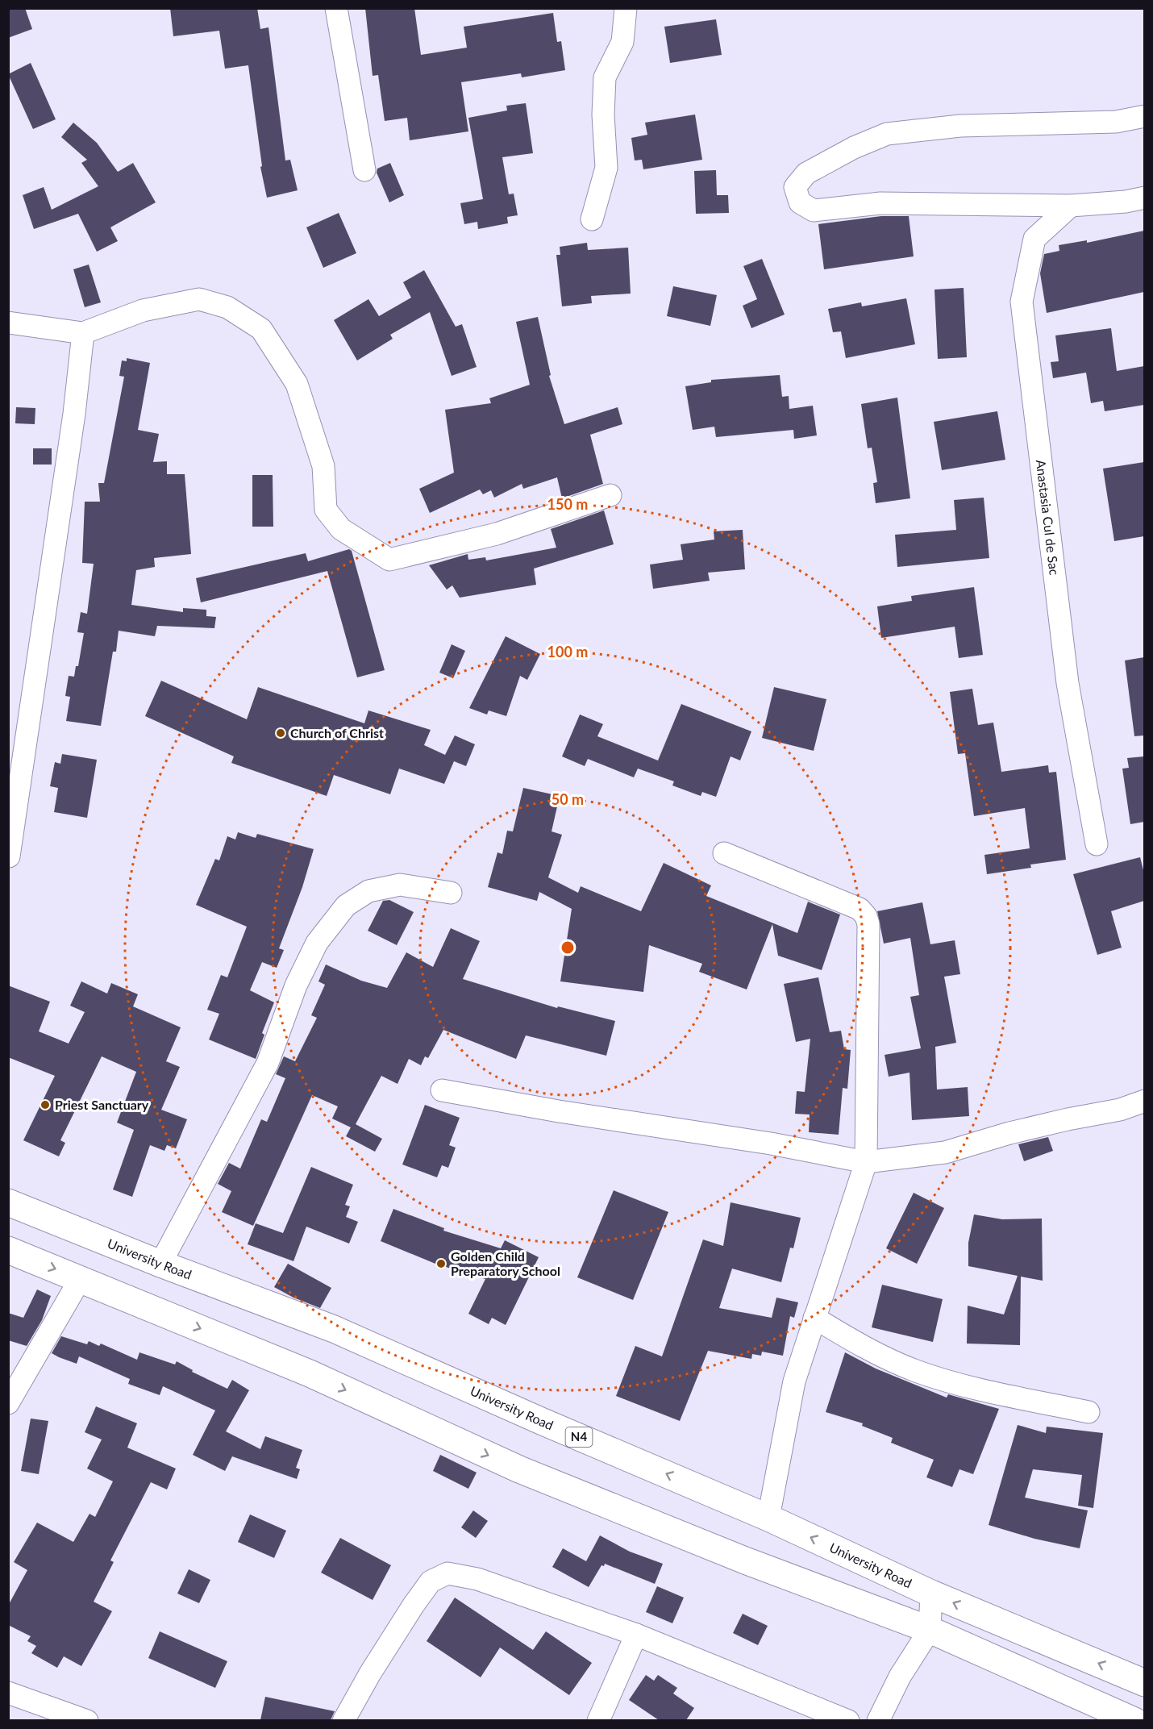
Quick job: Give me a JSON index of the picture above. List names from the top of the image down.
{
  "streets": {
    "highway": ["University Road", "N4"],
    "street": ["Anastasia Cul de Sac"]
  },
  "places": ["Church of Christ", "Priest Sanctuary", "Golden Child Preparatory School"],
  "rings": ["150 m", "100 m", "50 m"]
}
